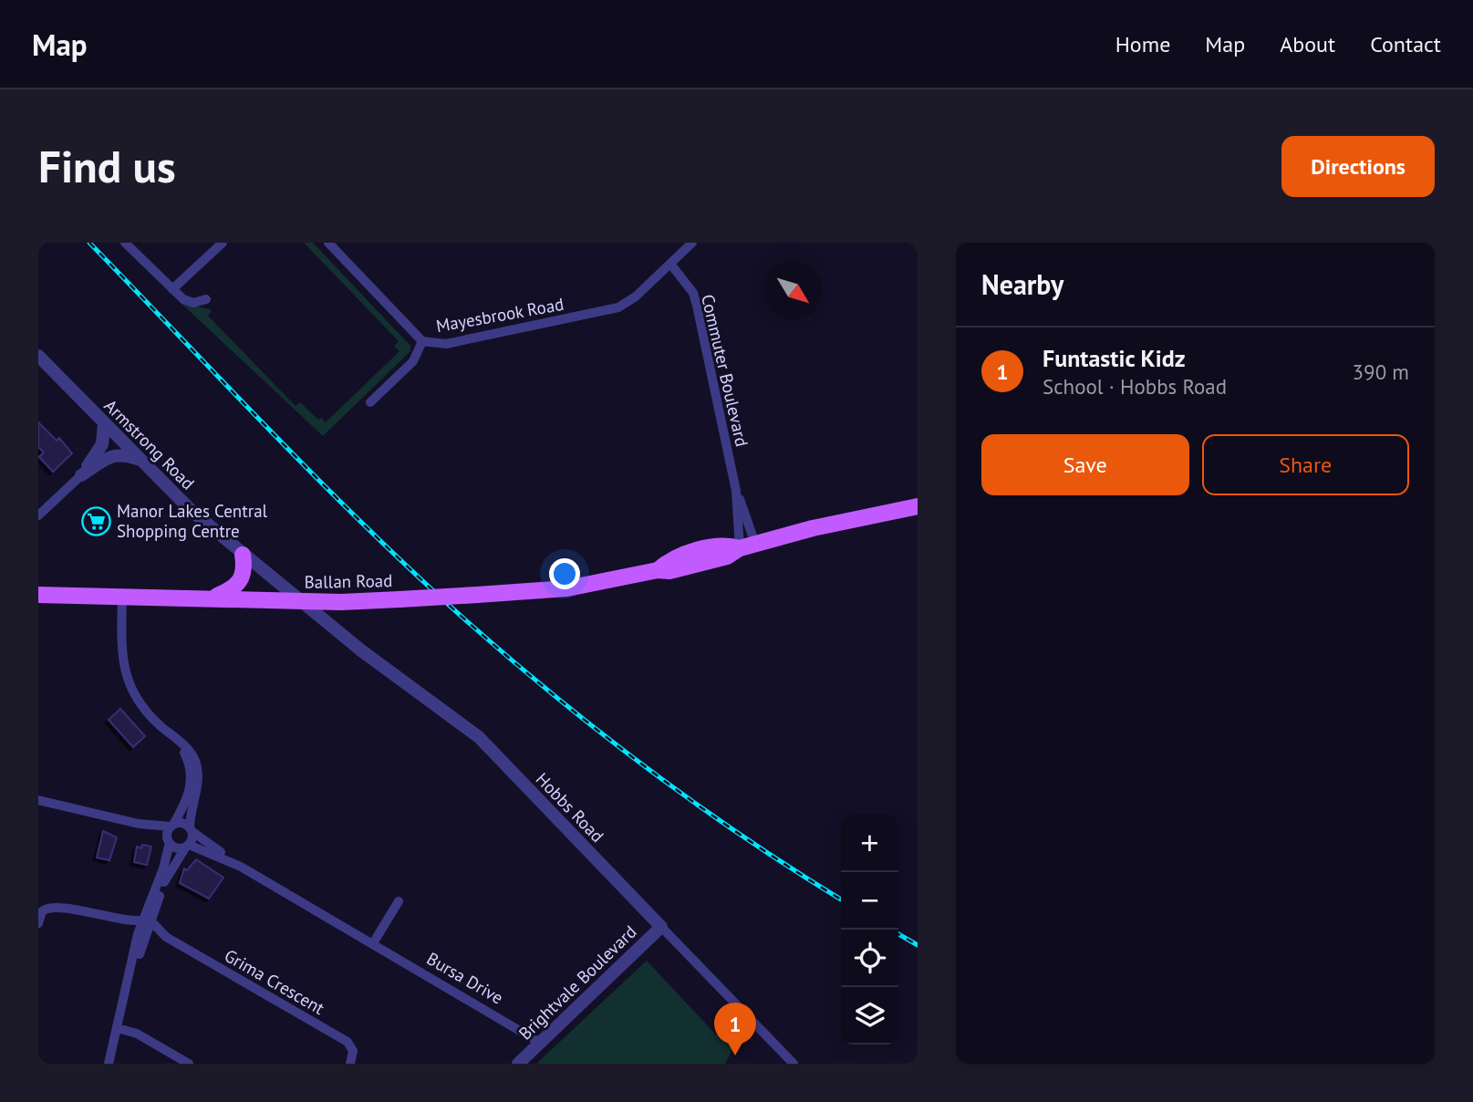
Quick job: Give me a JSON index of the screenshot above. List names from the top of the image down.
{
  "streets": {
    "main road": ["Ballan Road"],
    "street": [
      "Mayesbrook Road",
      "Commuter Boulevard",
      "Armstrong Road",
      "Hobbs Road",
      "Bursa Drive",
      "Grima Crescent",
      "Brightvale Boulevard"
    ]
  },
  "crossings": [
    ["Mayesbrook Road", "Commuter Boulevard"],
    ["Commuter Boulevard", "Ballan Road"],
    ["Armstrong Road", "Ballan Road"],
    ["Armstrong Road", "Hobbs Road"],
    ["Ballan Road", "Hobbs Road"],
    ["Hobbs Road", "Brightvale Boulevard"],
    ["Bursa Drive", "Brightvale Boulevard"]
  ],
  "places": {
    "supermarket": ["Manor Lakes Central Shopping Centre"]
  },
  "north": "bottom right",
  "page": {
    "header": "Map",
    "nav": [
      "Home",
      "Map",
      "About",
      "Contact"
    ],
    "buttons": [
      "Directions",
      ["Save", "Share"]
    ],
    "title": "Find us",
    "heading": "Nearby",
    "list": [
      {
        "mark": "1",
        "name": "Funtastic Kidz",
        "note": "School · Hobbs Road",
        "value": "390 m"
      }
    ],
    "map_buttons": ["+", "−"],
    "pins": "1"
  }
}
